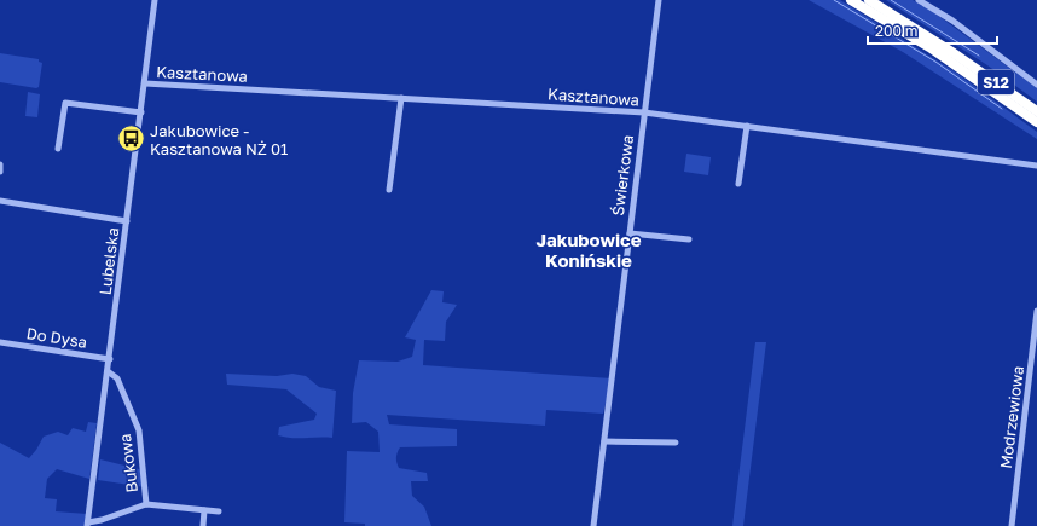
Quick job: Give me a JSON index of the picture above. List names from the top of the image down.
{
  "streets": {
    "highway": ["S12"],
    "street": [
      "Kasztanowa",
      "Świerkowa",
      "Lubelska",
      "Do Dysa",
      "Modrzewiowa",
      "Bukowa"
    ]
  },
  "crossings": [
    ["Kasztanowa", "Świerkowa"],
    ["Kasztanowa", "Lubelska"],
    ["Lubelska", "Do Dysa"],
    ["Lubelska", "Bukowa"]
  ],
  "districts": ["Jakubowice Konińskie"],
  "places": {
    "bus stop": ["Jakubowice - Kasztanowa NŻ 01"]
  },
  "scale_bar": "200 m"
}
